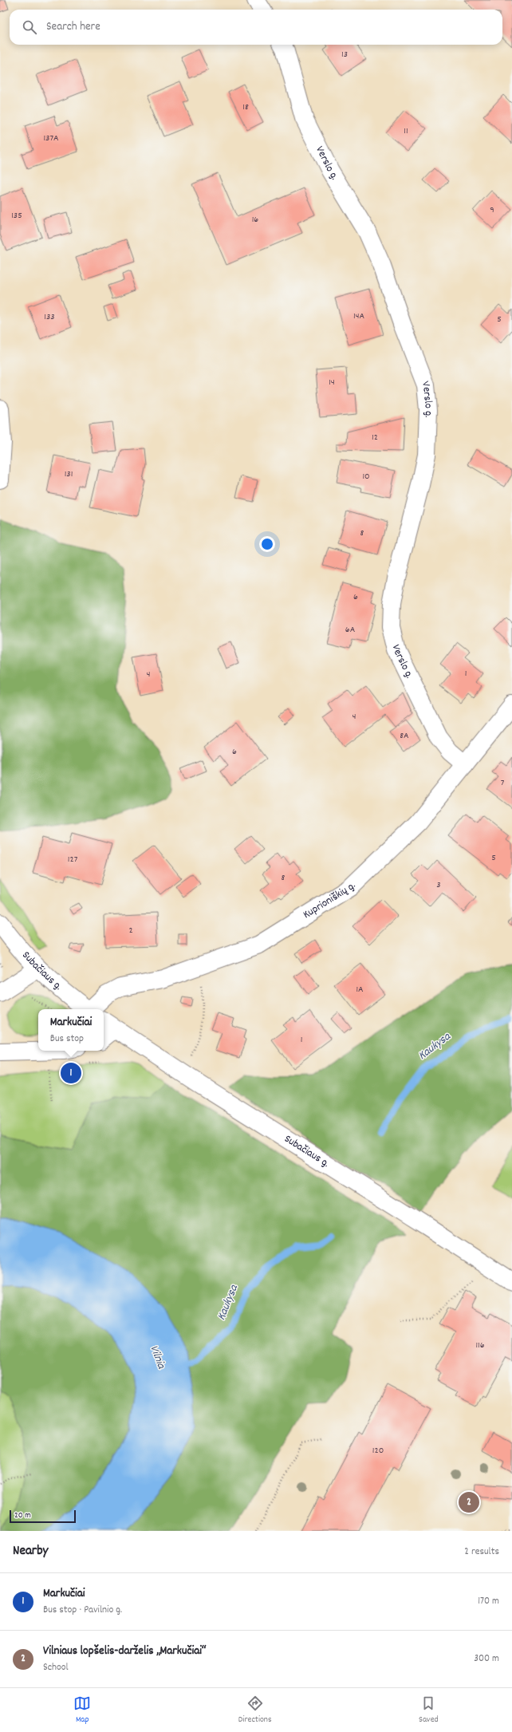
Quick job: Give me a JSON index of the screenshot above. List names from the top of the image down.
{
  "streets": {
    "street": ["Verslo g.", "Kuprioniškių g.", "Subačiaus g."]
  },
  "crossings": [
    ["Verslo g.", "Kuprioniškių g."]
  ],
  "water": ["Kaukysa", "Vilnia"],
  "house_numbers": [
    "13",
    "18",
    "11",
    "137A",
    "9",
    "135",
    "16",
    "14A",
    "133",
    "5",
    "14",
    "12",
    "131",
    "10",
    "8",
    "6",
    "6A",
    "1",
    "4",
    "4",
    "8A",
    "6",
    "7",
    "5",
    "127",
    "8",
    "3",
    "2",
    "1A",
    "1",
    "116",
    "120"
  ],
  "scale_bar": "20 m",
  "page": {
    "search": "Search here",
    "popup": ["Markučiai", "Bus stop"],
    "pins": ["1", "2"],
    "scale": "20 m",
    "heading": ["Nearby", "2 results"],
    "list": [
      {
        "mark": "1",
        "name": "Markučiai",
        "note": "Bus stop · Pavilnio g.",
        "value": "170 m"
      },
      {
        "mark": "2",
        "name": "Vilniaus lopšelis-darželis „Markučiai“",
        "note": "School",
        "value": "300 m"
      }
    ],
    "nav": ["Map", "Directions", "Saved"]
  }
}
